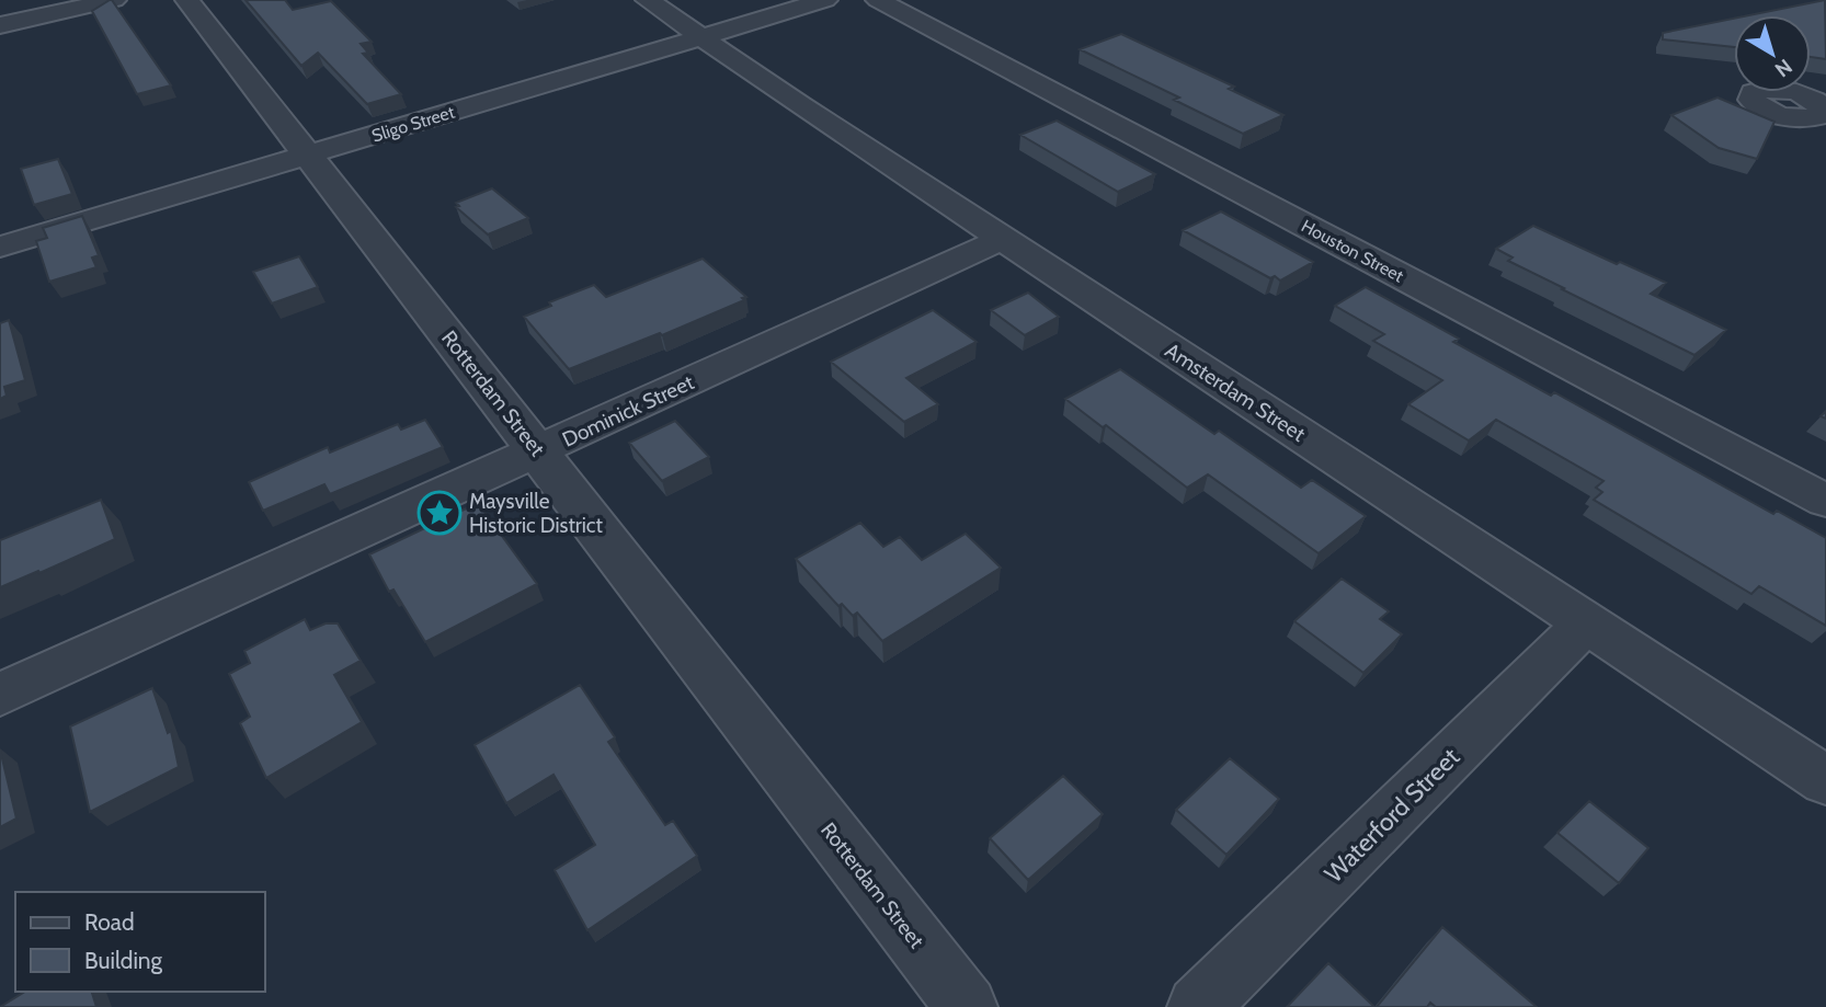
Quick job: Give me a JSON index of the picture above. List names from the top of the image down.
{
  "streets": {
    "street": [
      "Sligo Street",
      "Houston Street",
      "Amsterdam Street",
      "Rotterdam Street",
      "Dominick Street",
      "Waterford Street"
    ]
  },
  "crossings": [
    ["Sligo Street", "Amsterdam Street"],
    ["Sligo Street", "Rotterdam Street"],
    ["Amsterdam Street", "Dominick Street"],
    ["Amsterdam Street", "Waterford Street"],
    ["Rotterdam Street", "Dominick Street"]
  ],
  "places": {
    "place": ["Maysville Historic District"]
  },
  "legend": ["Road", "Building"],
  "north": "bottom right"
}
